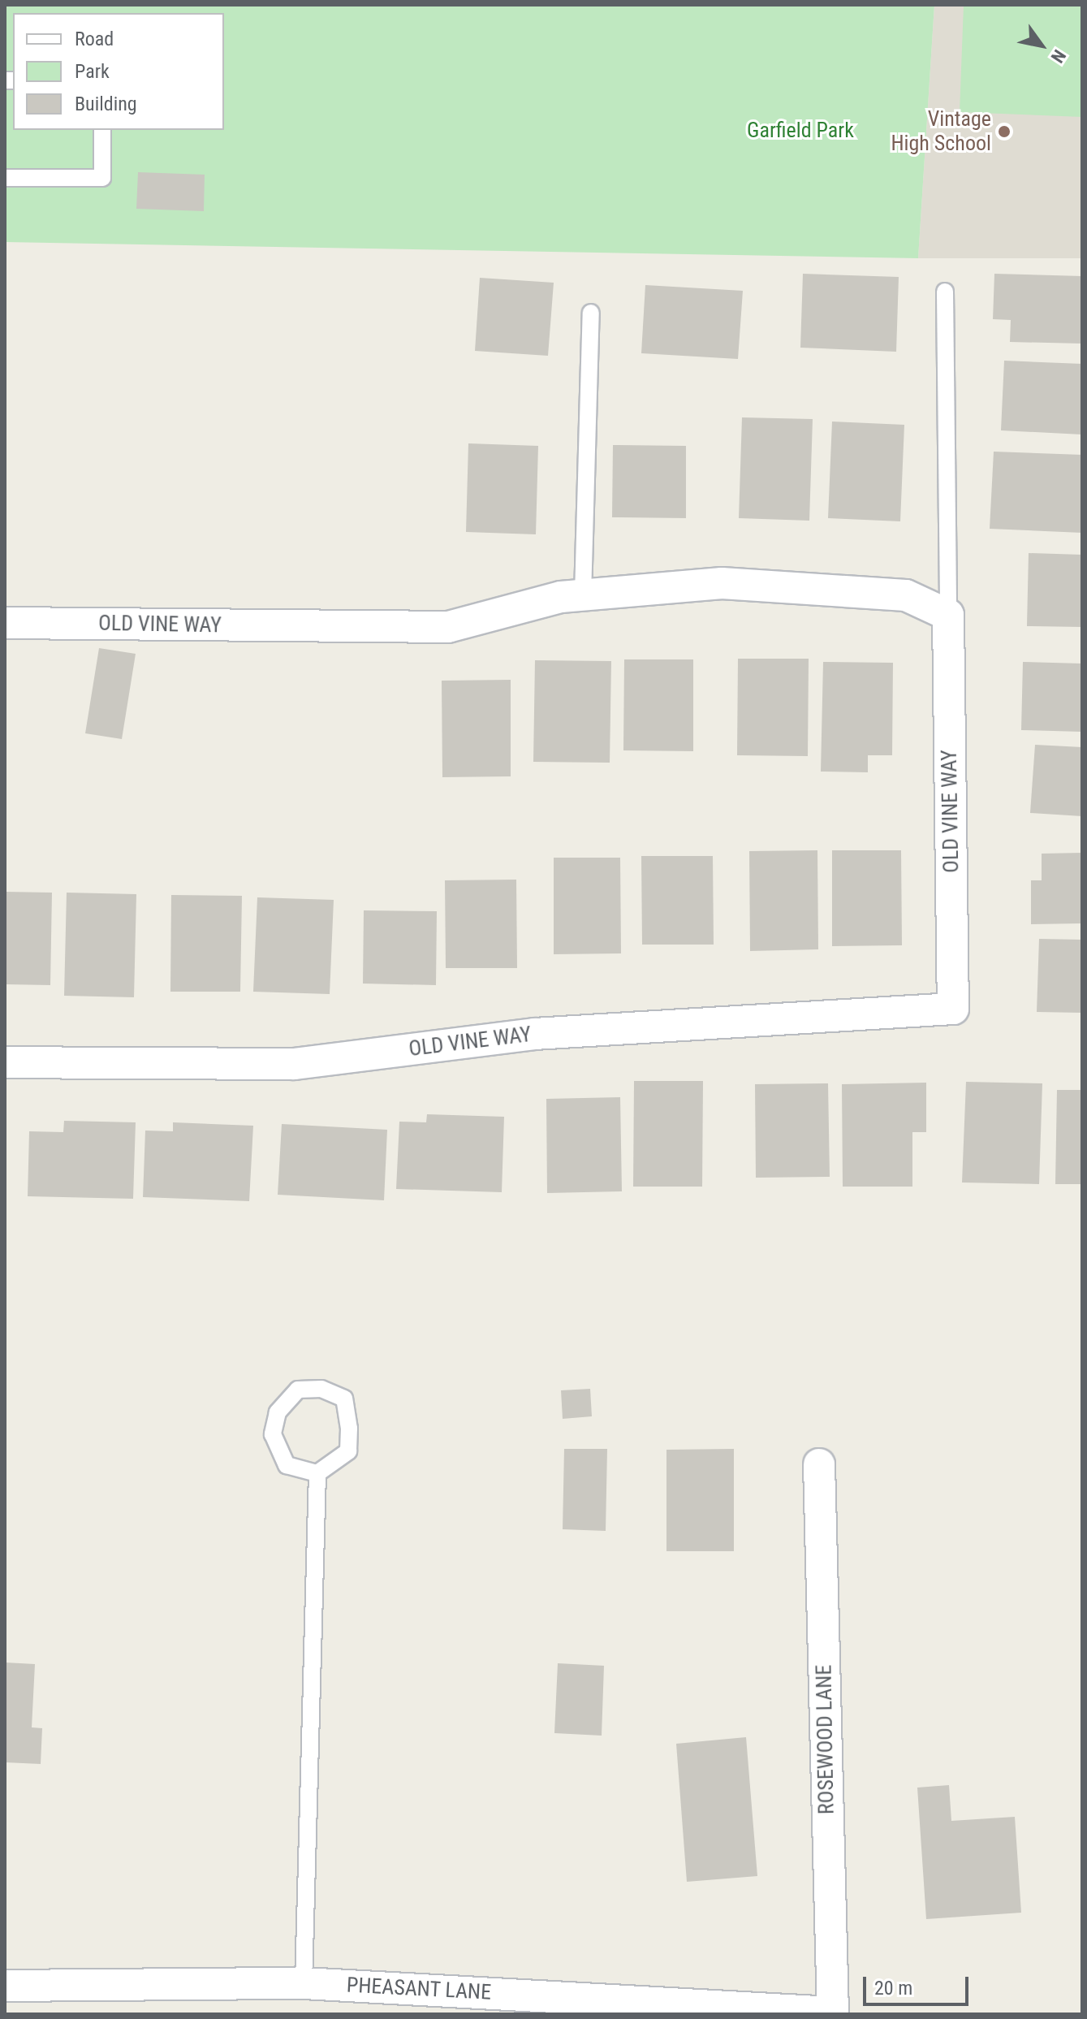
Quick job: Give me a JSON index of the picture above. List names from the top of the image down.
{
  "streets": {
    "street": ["OLD VINE WAY", "ROSEWOOD LANE", "PHEASANT LANE"]
  },
  "crossings": [
    ["ROSEWOOD LANE", "PHEASANT LANE"]
  ],
  "parks": ["Garfield Park"],
  "places": ["Vintage High School"],
  "legend": ["Road", "Park", "Building"],
  "scale_bar": "20 m",
  "north": "bottom right"
}
